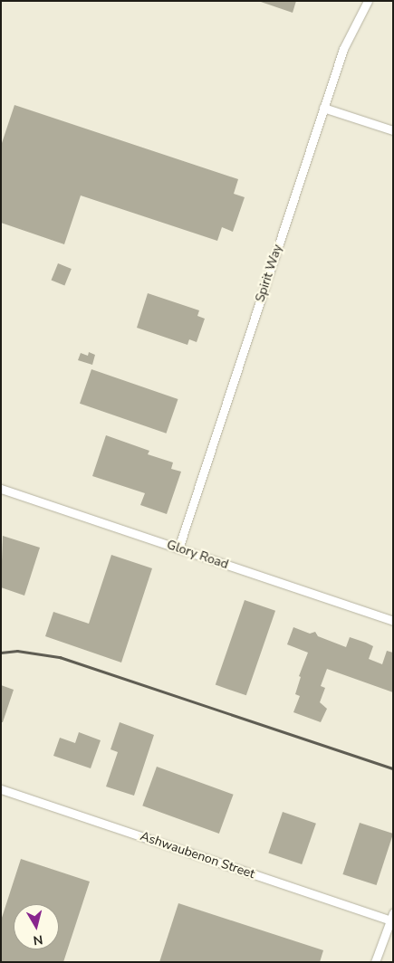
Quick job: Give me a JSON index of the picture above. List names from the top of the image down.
{
  "streets": {
    "street": ["Spirit Way", "Glory Road", "Ashwaubenon Street"]
  },
  "crossings": [
    ["Spirit Way", "Glory Road"]
  ],
  "north": "bottom"
}
